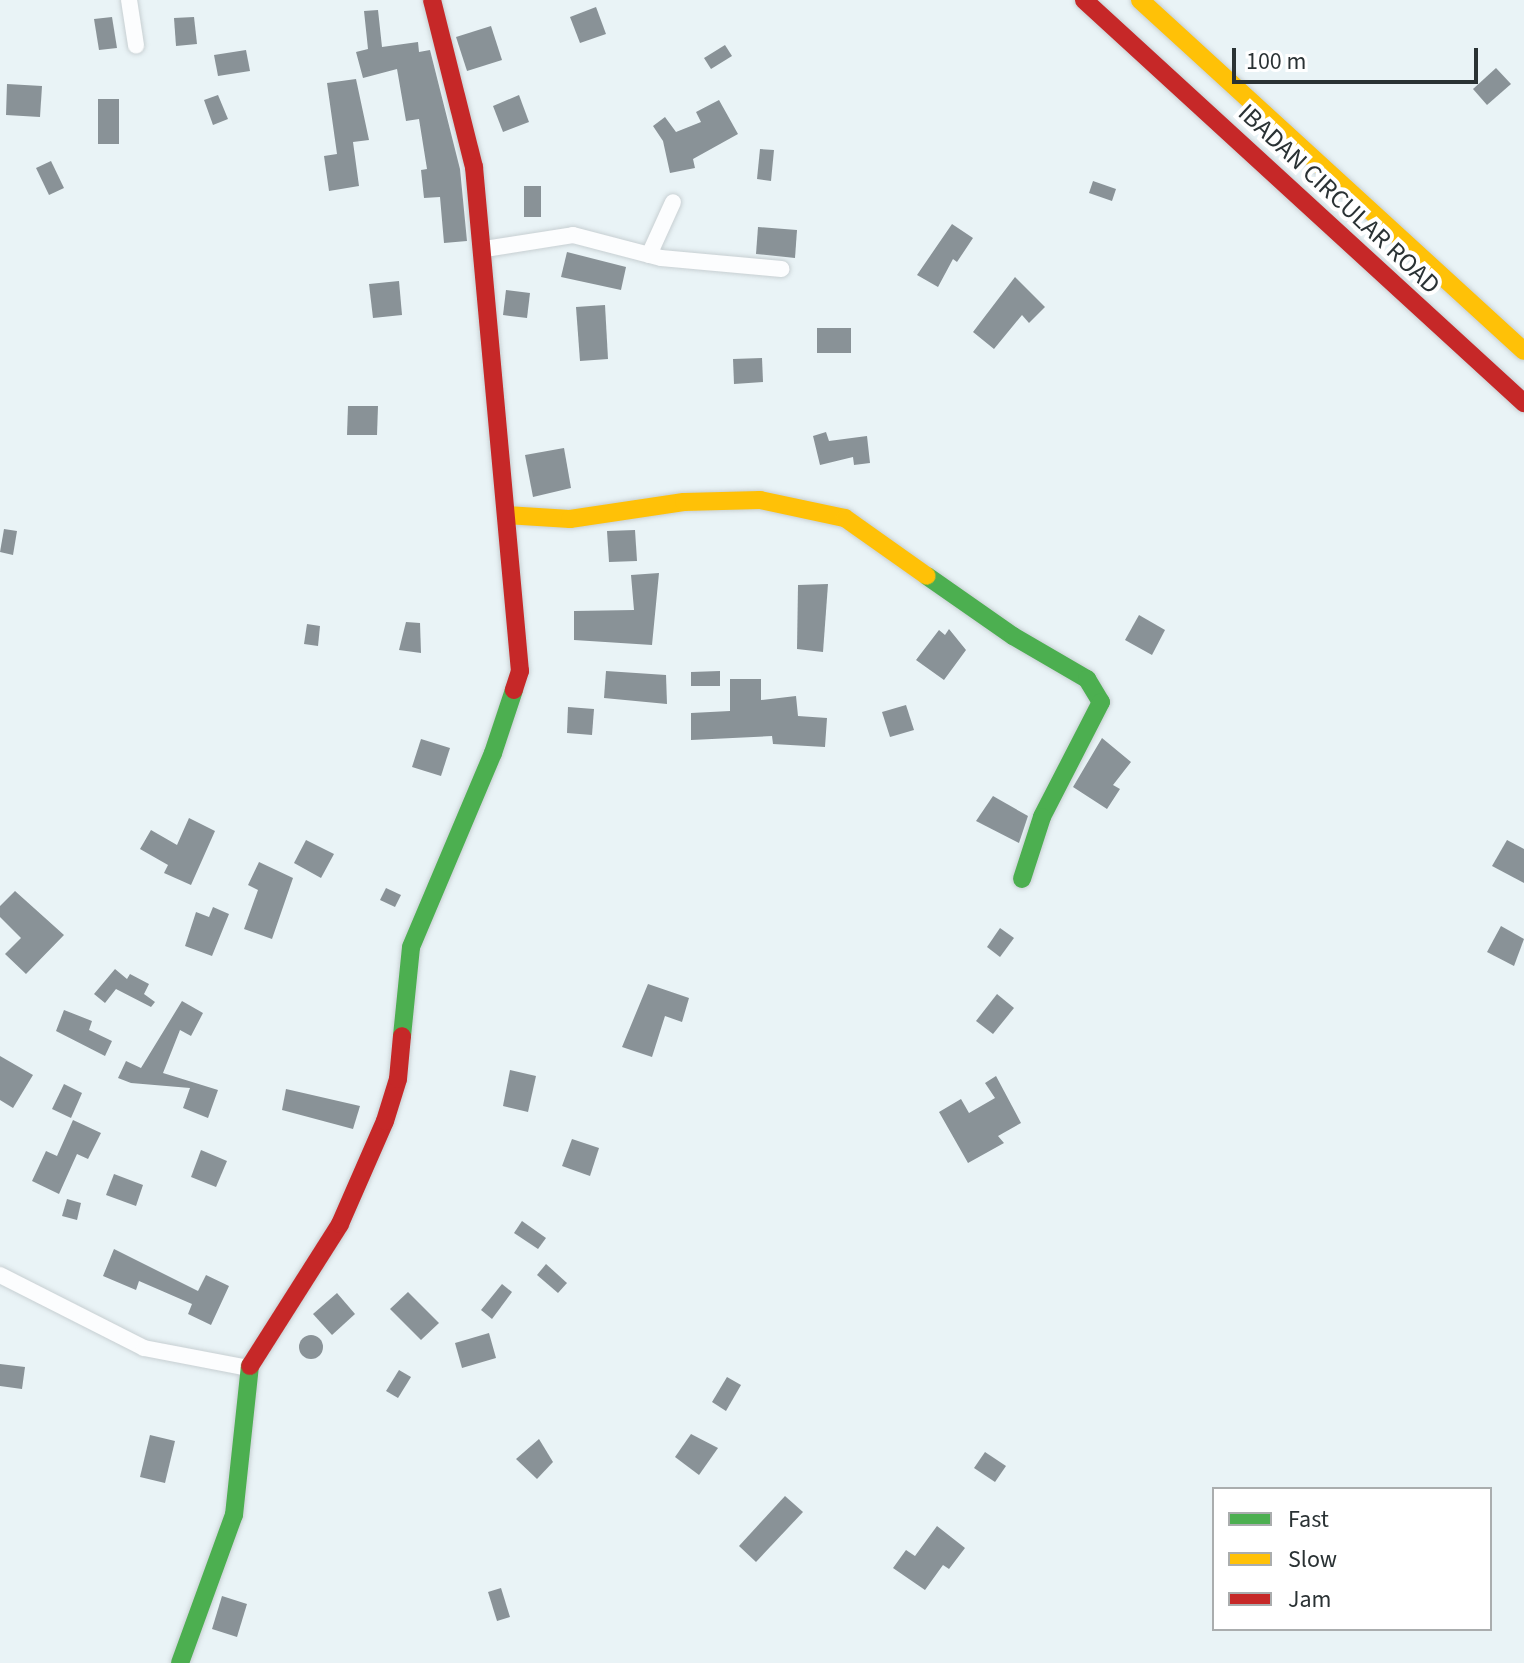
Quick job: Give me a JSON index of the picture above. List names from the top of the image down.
{
  "streets": {
    "main road": ["IBADAN CIRCULAR ROAD"]
  },
  "legend": ["Fast", "Slow", "Jam"],
  "scale_bar": "100 m"
}
